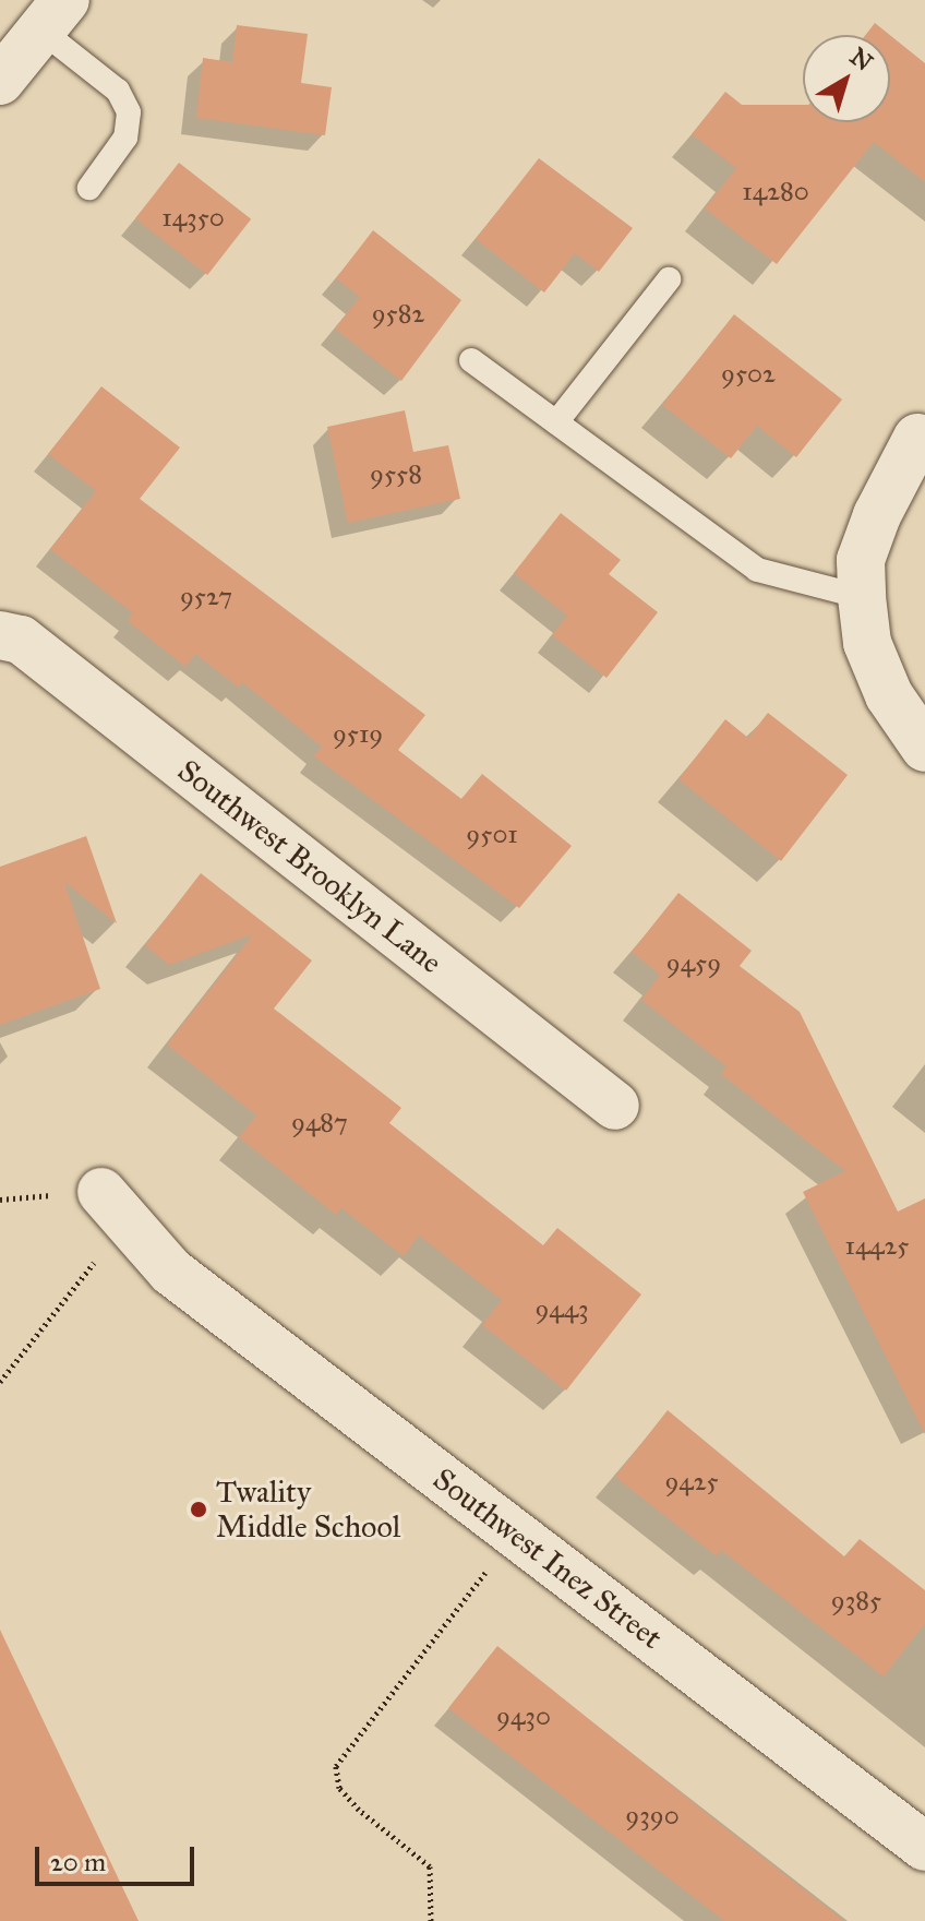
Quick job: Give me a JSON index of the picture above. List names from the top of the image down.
{
  "streets": {
    "street": ["Southwest Brooklyn Lane", "Southwest Inez Street"]
  },
  "places": ["Twality Middle School"],
  "house_numbers": [
    "14280",
    "14350",
    "9582",
    "9502",
    "9558",
    "9527",
    "9519",
    "9501",
    "9459",
    "9487",
    "14425",
    "9443",
    "9425",
    "9385",
    "9430",
    "9390"
  ],
  "scale_bar": "20 m",
  "north": "top right"
}
